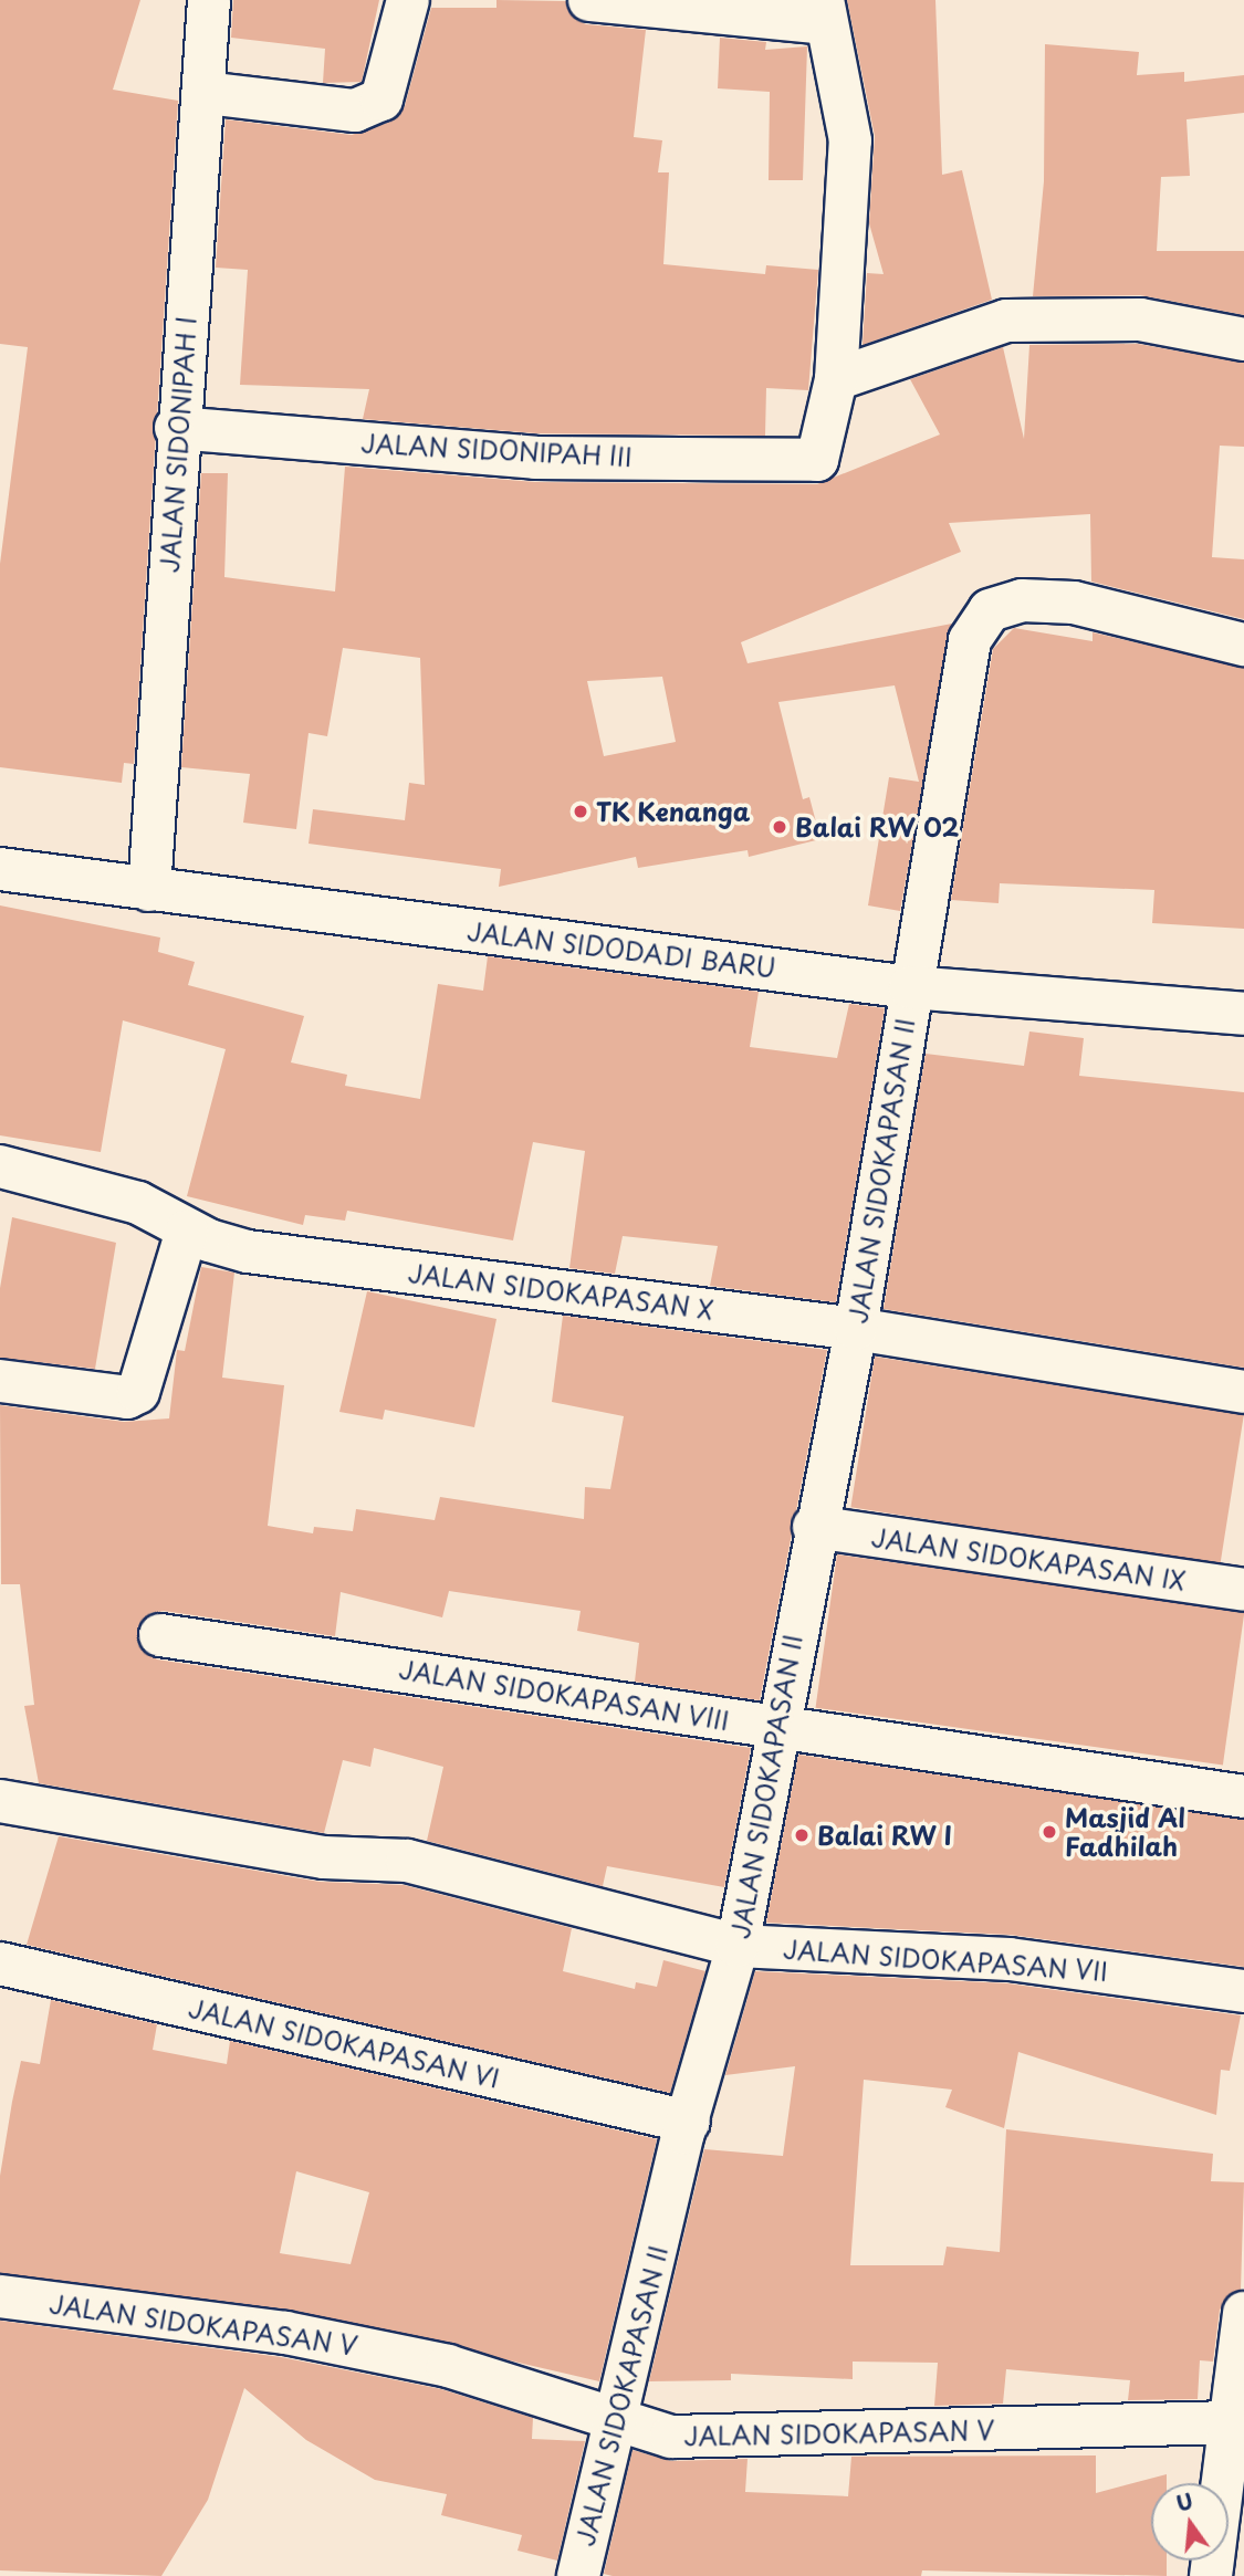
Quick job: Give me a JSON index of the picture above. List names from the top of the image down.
{
  "streets": {
    "street": [
      "JALAN SIDONIPAH I",
      "JALAN SIDONIPAH III",
      "JALAN SIDODADI BARU",
      "JALAN SIDOKAPASAN II",
      "JALAN SIDOKAPASAN X",
      "JALAN SIDOKAPASAN IX",
      "JALAN SIDOKAPASAN VIII",
      "JALAN SIDOKAPASAN VII",
      "JALAN SIDOKAPASAN VI",
      "JALAN SIDOKAPASAN V"
    ]
  },
  "crossings": [
    ["JALAN SIDONIPAH I", "JALAN SIDONIPAH III"],
    ["JALAN SIDONIPAH I", "JALAN SIDODADI BARU"],
    ["JALAN SIDODADI BARU", "JALAN SIDOKAPASAN II"],
    ["JALAN SIDOKAPASAN II", "JALAN SIDOKAPASAN X"],
    ["JALAN SIDOKAPASAN II", "JALAN SIDOKAPASAN IX"],
    ["JALAN SIDOKAPASAN II", "JALAN SIDOKAPASAN VIII"],
    ["JALAN SIDOKAPASAN II", "JALAN SIDOKAPASAN VII"],
    ["JALAN SIDOKAPASAN II", "JALAN SIDOKAPASAN VI"],
    ["JALAN SIDOKAPASAN II", "JALAN SIDOKAPASAN V"]
  ],
  "places": [
    "TK Kenanga",
    "Balai RW 02",
    "Masjid Al Fadhilah",
    "Balai RW I"
  ],
  "north": "top"
}
